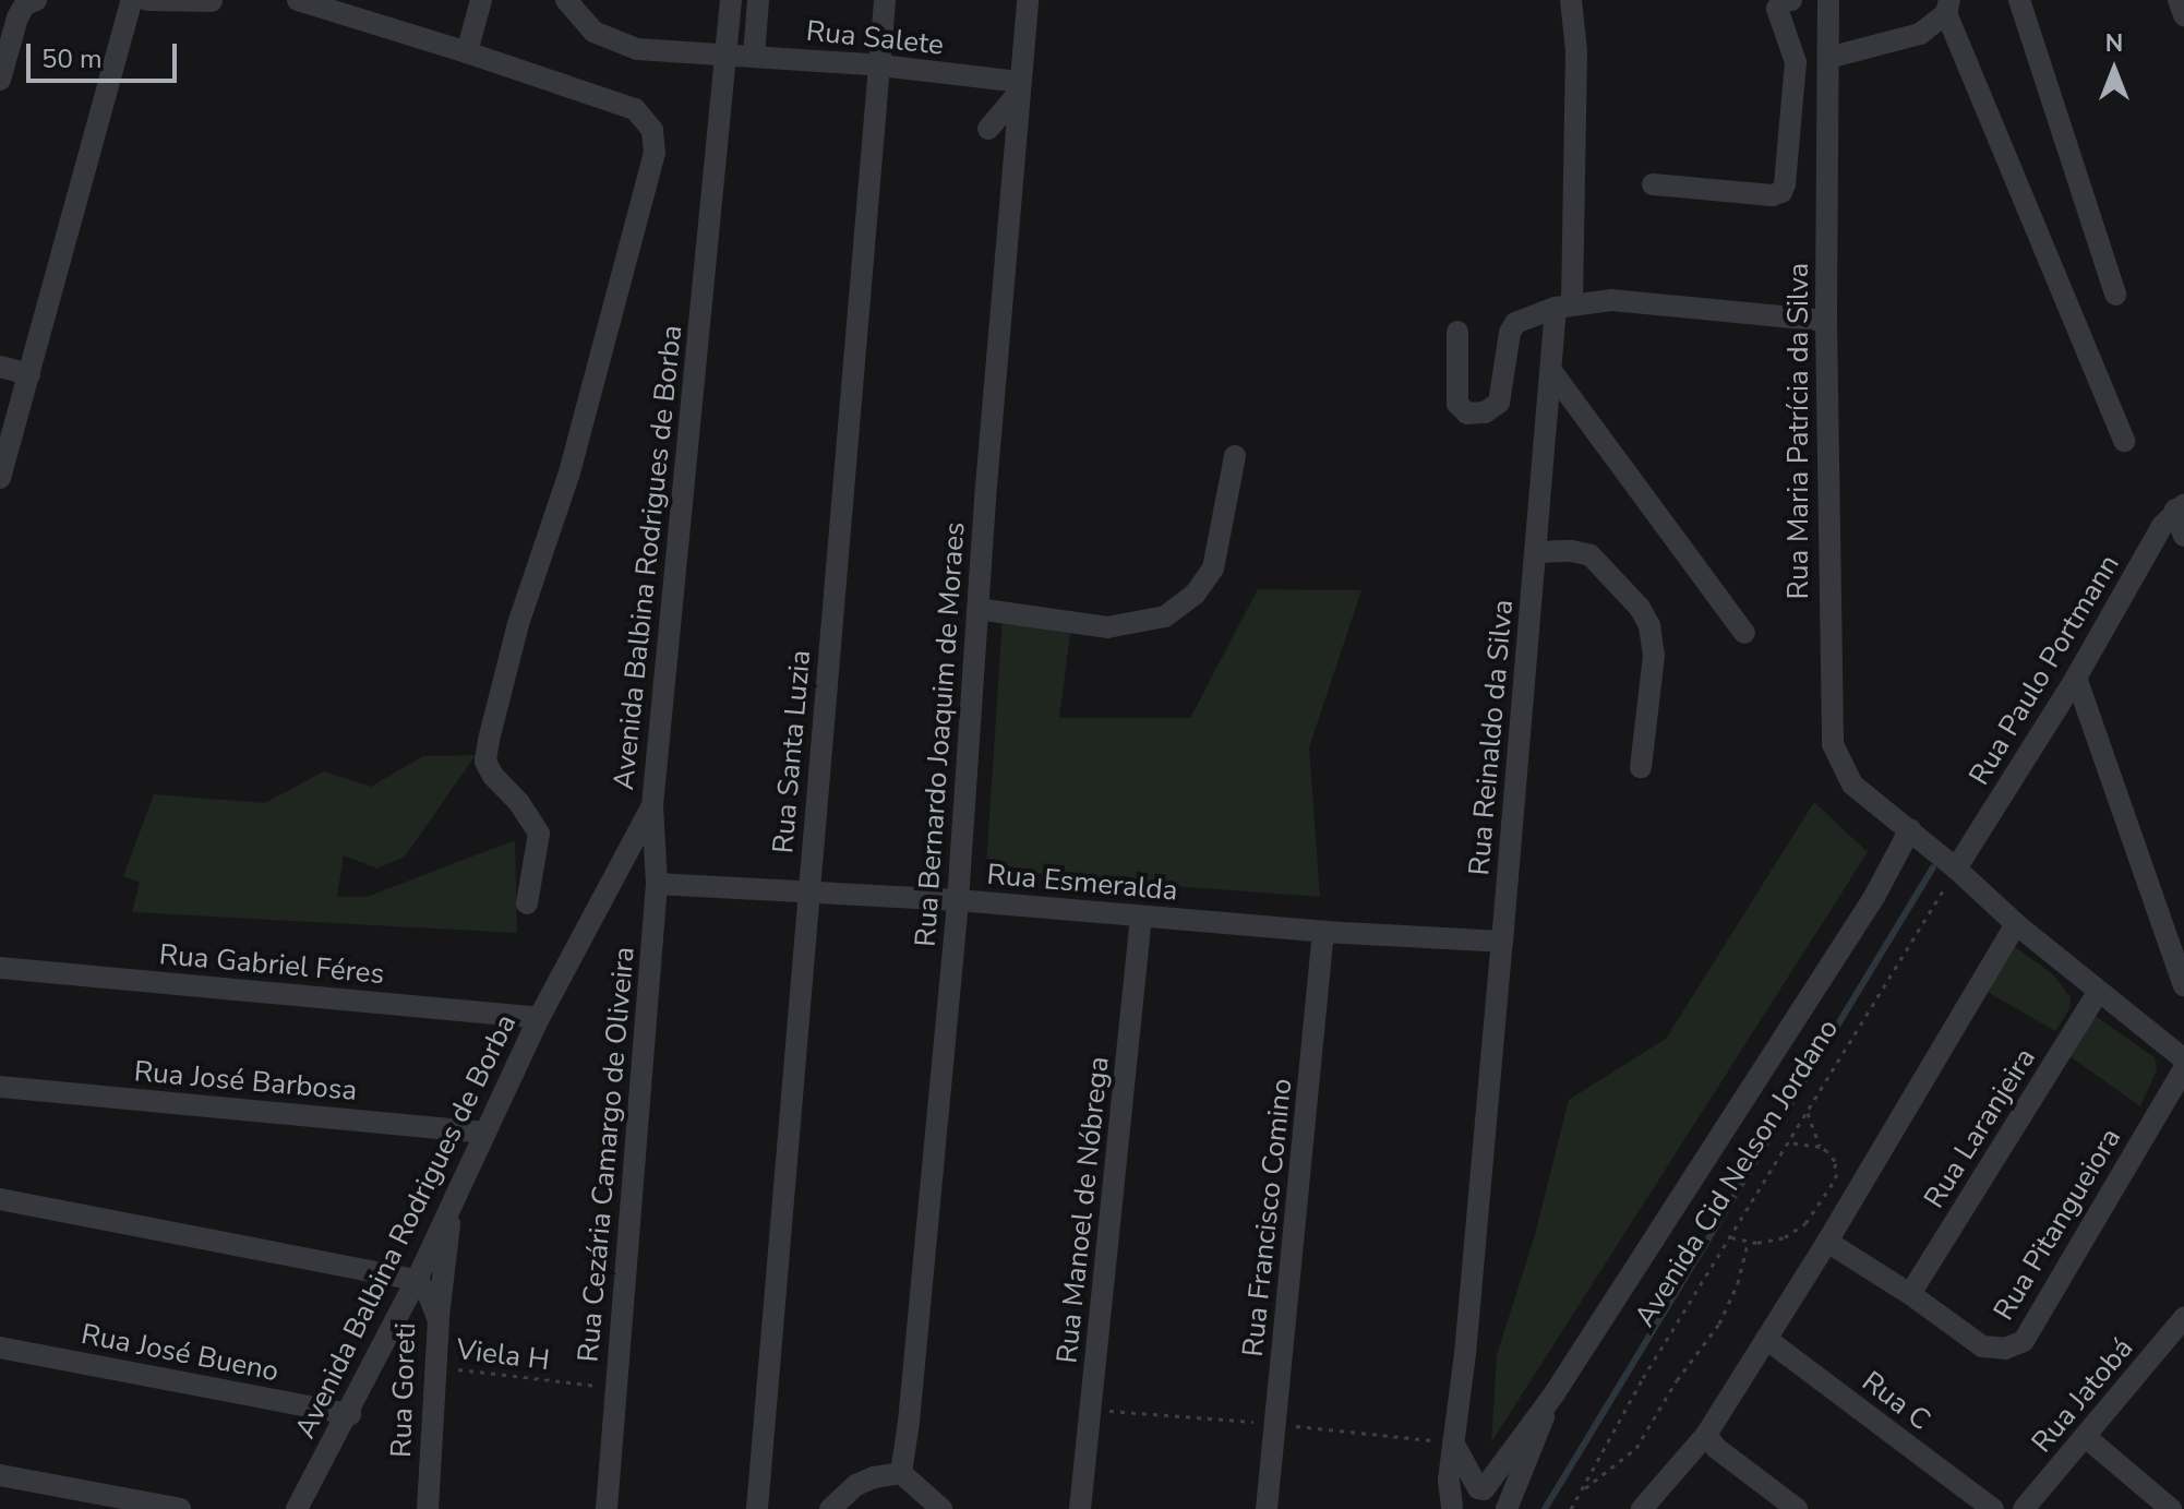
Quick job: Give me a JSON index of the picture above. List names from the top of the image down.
{
  "streets": {
    "street": [
      "Rua Salete",
      "Rua Maria Patrícia da Silva",
      "Avenida Balbina Rodrigues de Borba",
      "Rua Paulo Portmann",
      "Rua Bernardo Joaquim de Moraes",
      "Rua Reinaldo da Silva",
      "Rua Santa Luzia",
      "Rua Esmeralda",
      "Rua Gabriel Féres",
      "Rua José Barbosa",
      "Rua Laranjeira",
      "Rua Cezária Camargo de Oliveira",
      "Avenida Cid Nelson Jordano",
      "Rua Manoel de Nóbrega",
      "Rua Francisco Comino",
      "Rua Pitangueiora",
      "Rua José Bueno",
      "Rua Goreti",
      "Rua Jatobá",
      "Rua C"
    ],
    "path": ["Viela H"]
  },
  "crossings": [
    ["Rua Salete", "Avenida Balbina Rodrigues de Borba"],
    ["Rua Salete", "Rua Bernardo Joaquim de Moraes"],
    ["Rua Salete", "Rua Santa Luzia"],
    ["Rua Maria Patrícia da Silva", "Rua Paulo Portmann"],
    ["Rua Maria Patrícia da Silva", "Rua Laranjeira"],
    ["Rua Maria Patrícia da Silva", "Avenida Cid Nelson Jordano"],
    ["Avenida Balbina Rodrigues de Borba", "Rua Gabriel Féres"],
    ["Avenida Balbina Rodrigues de Borba", "Rua José Barbosa"],
    ["Avenida Balbina Rodrigues de Borba", "Rua Cezária Camargo de Oliveira"],
    ["Avenida Balbina Rodrigues de Borba", "Rua José Bueno"],
    ["Avenida Balbina Rodrigues de Borba", "Rua Goreti"],
    ["Rua Paulo Portmann", "Avenida Cid Nelson Jordano"],
    ["Rua Bernardo Joaquim de Moraes", "Rua Esmeralda"],
    ["Rua Reinaldo da Silva", "Rua Esmeralda"],
    ["Rua Reinaldo da Silva", "Avenida Cid Nelson Jordano"],
    ["Rua Santa Luzia", "Rua Esmeralda"],
    ["Rua Esmeralda", "Rua Cezária Camargo de Oliveira"],
    ["Rua Esmeralda", "Rua Manoel de Nóbrega"],
    ["Rua Esmeralda", "Rua Francisco Comino"],
    ["Rua Laranjeira", "Rua Pitangueiora"],
    ["Rua Cezária Camargo de Oliveira", "Viela H"],
    ["Viela H", "Rua Goreti"]
  ],
  "scale_bar": "50 m",
  "north": "top"
}
